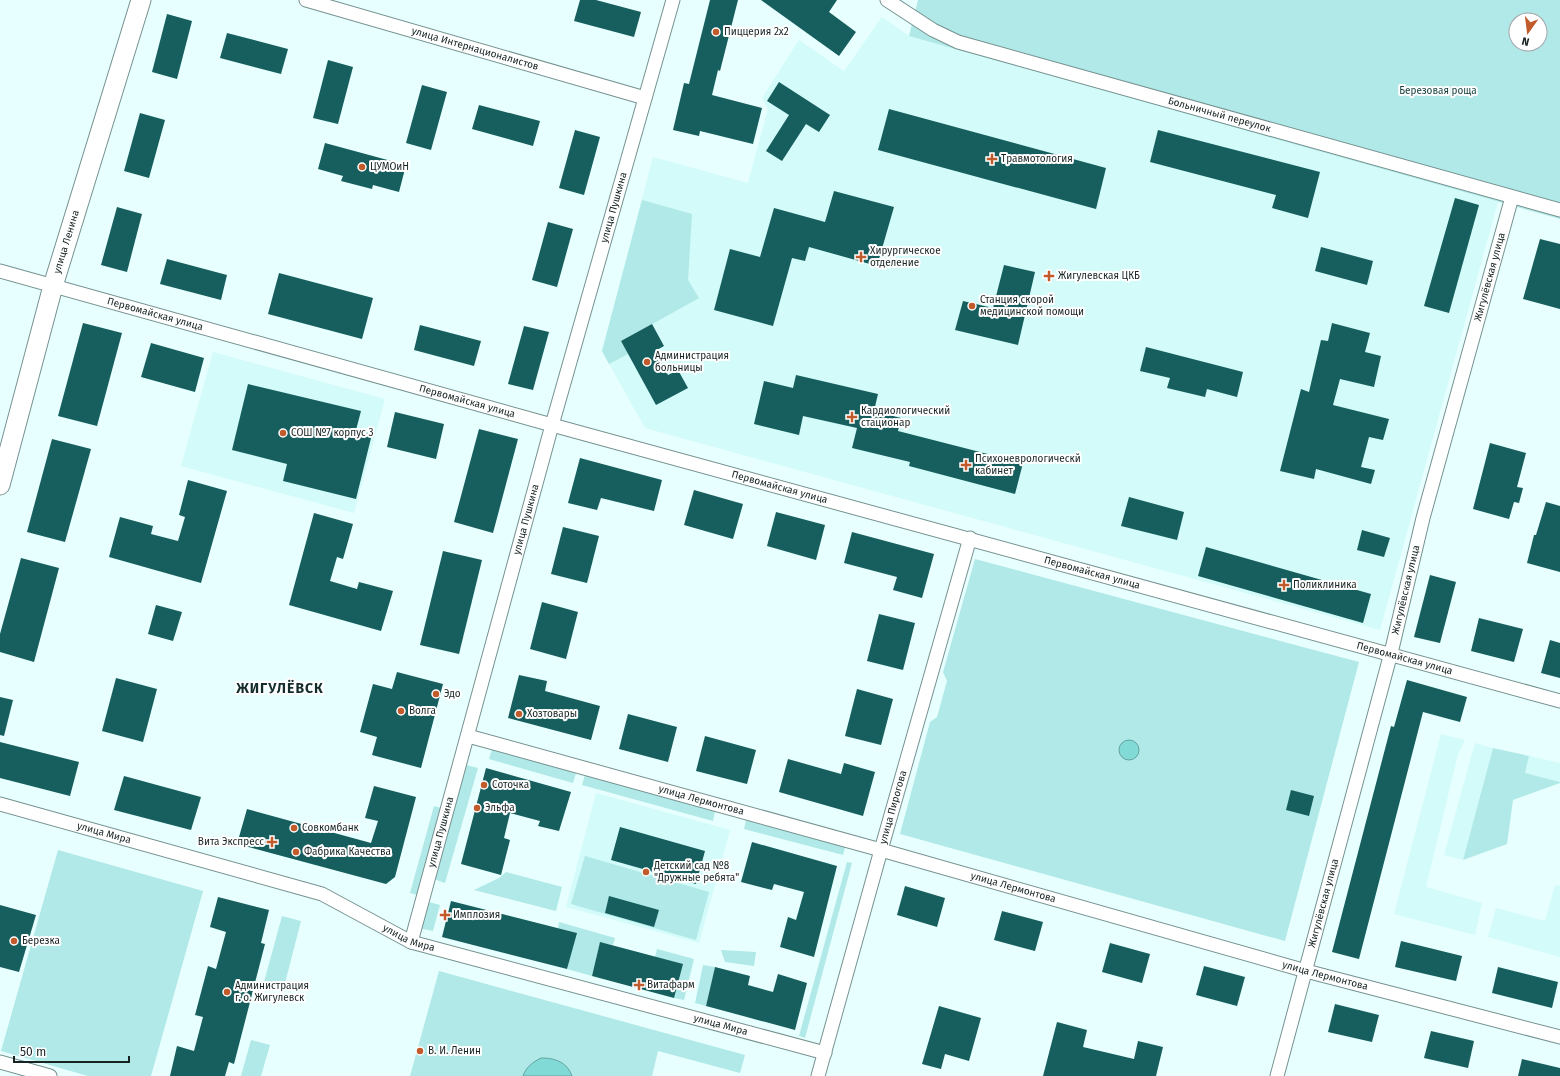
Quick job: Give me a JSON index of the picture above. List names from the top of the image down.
{
  "streets": {
    "street": [
      "улица Интернационалистов",
      "Больничный переулок",
      "улица Пушкина",
      "улица Ленина",
      "Жигулёвская улица",
      "Первомайская улица",
      "улица Лермонтова",
      "улица Пирогова",
      "улица Мира"
    ]
  },
  "crossings": [
    ["улица Интернационалистов", "улица Пушкина"],
    ["Больничный переулок", "Жигулёвская улица"],
    ["улица Пушкина", "Первомайская улица"],
    ["улица Пушкина", "улица Лермонтова"],
    ["улица Пушкина", "улица Мира"],
    ["улица Ленина", "Первомайская улица"],
    ["Жигулёвская улица", "Первомайская улица"],
    ["Жигулёвская улица", "улица Лермонтова"],
    ["Первомайская улица", "улица Пирогова"],
    ["улица Лермонтова", "улица Пирогова"],
    ["улица Пирогова", "улица Мира"]
  ],
  "districts": ["ЖИГУЛЁВСК"],
  "parks": ["Березовая роща"],
  "places": {
    "other": [
      "Пиццерия 2х2",
      "ЦУМОиН",
      "Станция скорой медицинской помощи",
      "Администрация больницы",
      "СОШ №7 корпус 3",
      "Эдо",
      "Волга",
      "Хозтовары",
      "Соточка",
      "Эльфа",
      "Совкомбанк",
      "Фабрика Качества",
      "Детский сад №8 \"Дружные ребята\"",
      "Березка",
      "Администрация г. о. Жигулевск",
      "В. И. Ленин"
    ],
    "health": [
      "Травмотология",
      "Хирургическое отделение",
      "Жигулевская ЦКБ",
      "Кардиологический стационар",
      "Психоневрологическй кабинет",
      "Поликлиника",
      "Вита Экспресс",
      "Имплозия",
      "Витафарм"
    ]
  },
  "scale_bar": "50 m",
  "north": "bottom"
}
